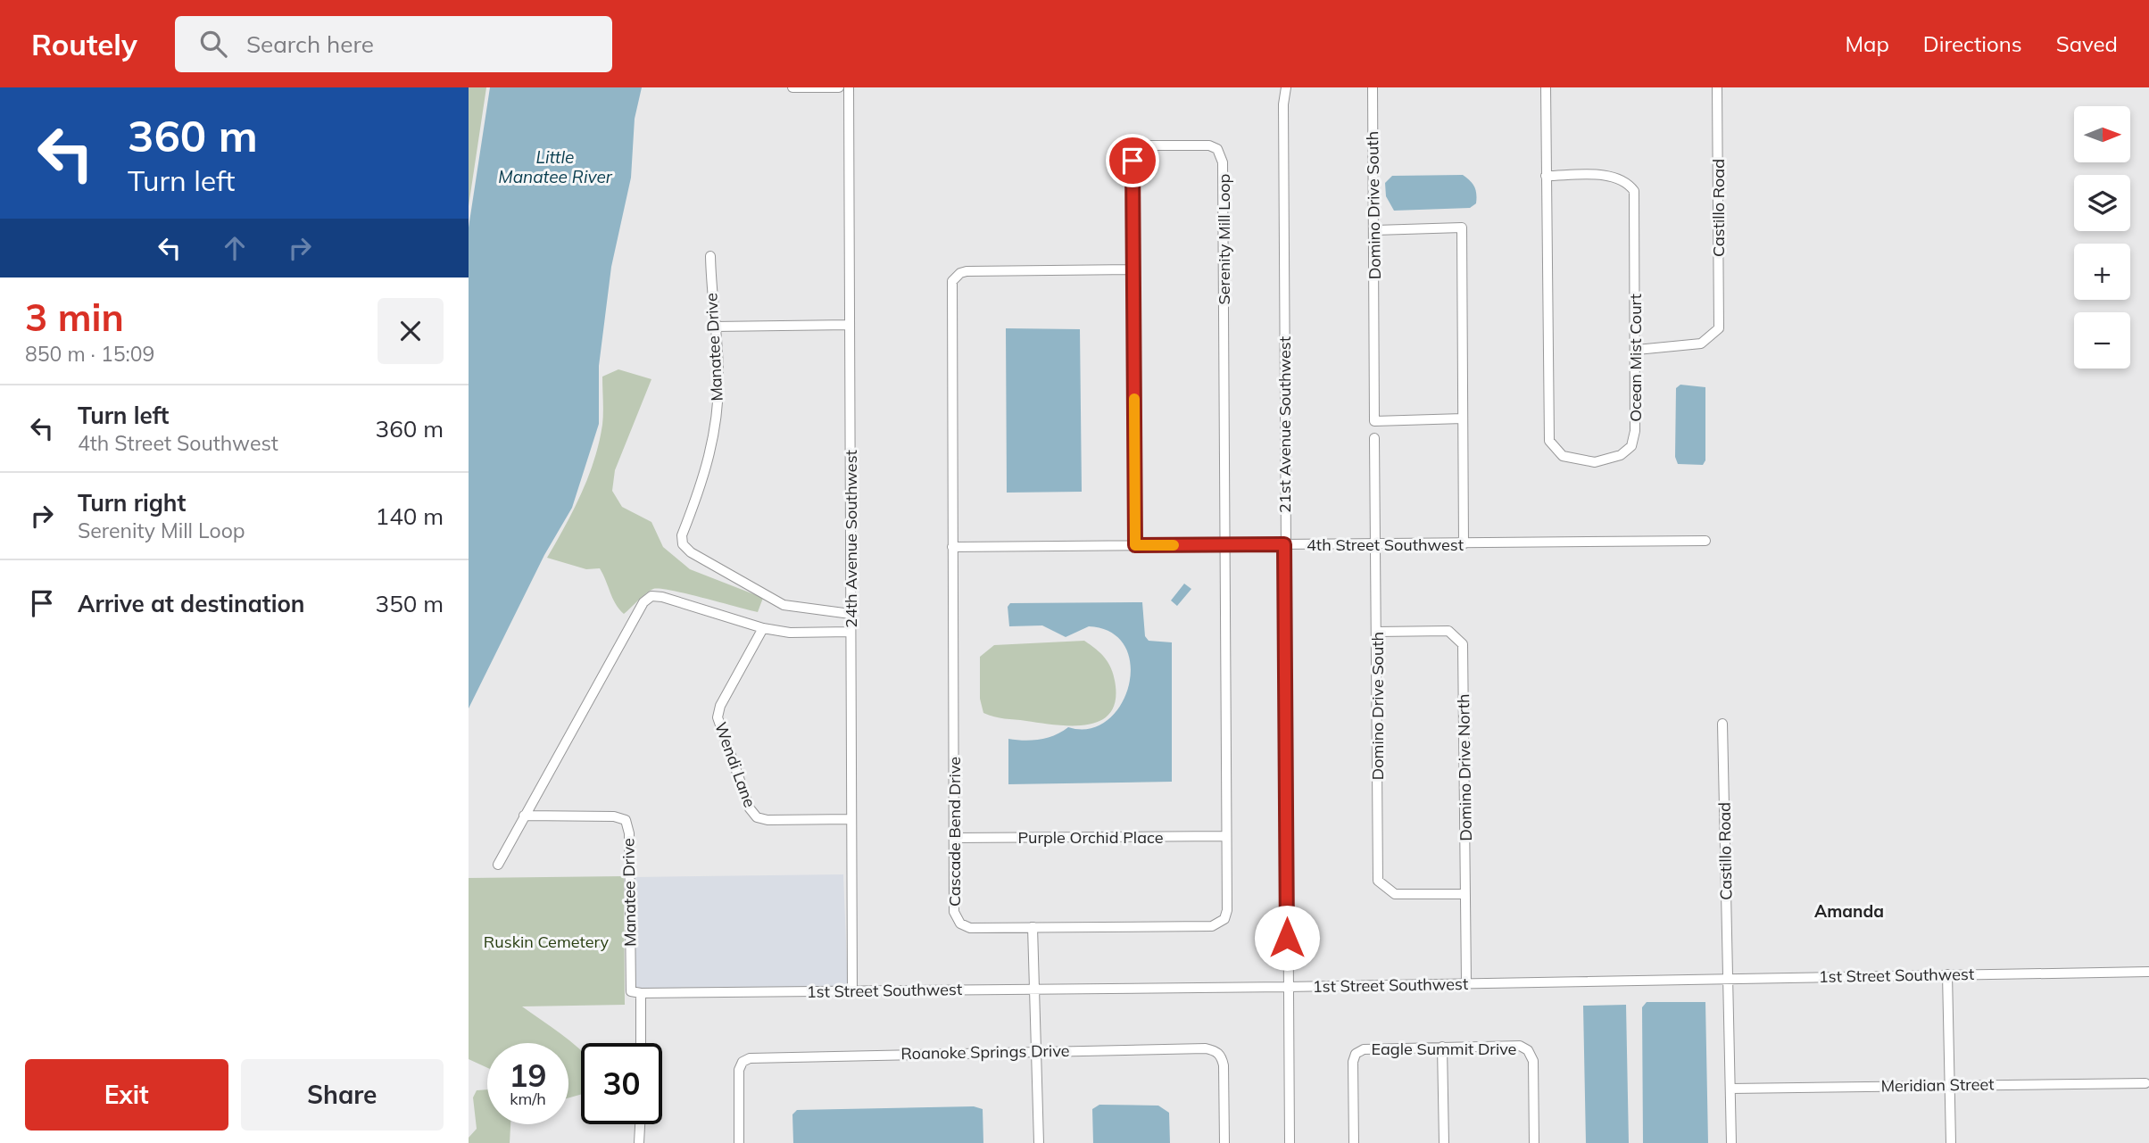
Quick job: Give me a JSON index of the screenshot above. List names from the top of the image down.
{
  "streets": {
    "street": [
      "Domino Drive South",
      "Castillo Road",
      "Serenity Mill Loop",
      "Manatee Drive",
      "Ocean Mist Court",
      "21st Avenue Southwest",
      "24th Avenue Southwest",
      "4th Street Southwest",
      "Wendi Lane",
      "Domino Drive North",
      "Cascade Bend Drive",
      "Purple Orchid Place",
      "1st Street Southwest",
      "Eagle Summit Drive",
      "Roanoke Springs Drive",
      "Meridian Street"
    ]
  },
  "crossings": [
    ["Domino Drive South", "4th Street Southwest"],
    ["Domino Drive South", "Domino Drive North"],
    ["Castillo Road", "Ocean Mist Court"],
    ["Castillo Road", "1st Street Southwest"],
    ["Castillo Road", "Meridian Street"],
    ["Serenity Mill Loop", "4th Street Southwest"],
    ["Serenity Mill Loop", "Cascade Bend Drive"],
    ["Manatee Drive", "24th Avenue Southwest"],
    ["Manatee Drive", "1st Street Southwest"],
    ["21st Avenue Southwest", "4th Street Southwest"],
    ["21st Avenue Southwest", "1st Street Southwest"],
    ["24th Avenue Southwest", "Wendi Lane"],
    ["24th Avenue Southwest", "1st Street Southwest"],
    ["4th Street Southwest", "Cascade Bend Drive"],
    ["Domino Drive North", "1st Street Southwest"],
    ["Cascade Bend Drive", "Purple Orchid Place"]
  ],
  "districts": ["Amanda"],
  "water": ["Little Manatee River"],
  "parks": ["Ruskin Cemetery"],
  "north": "right",
  "page": {
    "header": "Routely",
    "search": "Search here",
    "nav": ["Map", "Directions", "Saved"],
    "turn": ["360 m", "Turn left"],
    "map_buttons": ["+", "−"],
    "heading": ["3 min", "850 m · 15:09"],
    "list": [
      {
        "name": "Turn left",
        "note": "4th Street Southwest",
        "value": "360 m"
      },
      {
        "name": "Turn right",
        "note": "Serenity Mill Loop",
        "value": "140 m"
      },
      {
        "name": "Arrive at destination",
        "value": "350 m"
      }
    ],
    "speed": "19 km/h",
    "limit": "30",
    "buttons": ["Exit", "Share"]
  }
}
